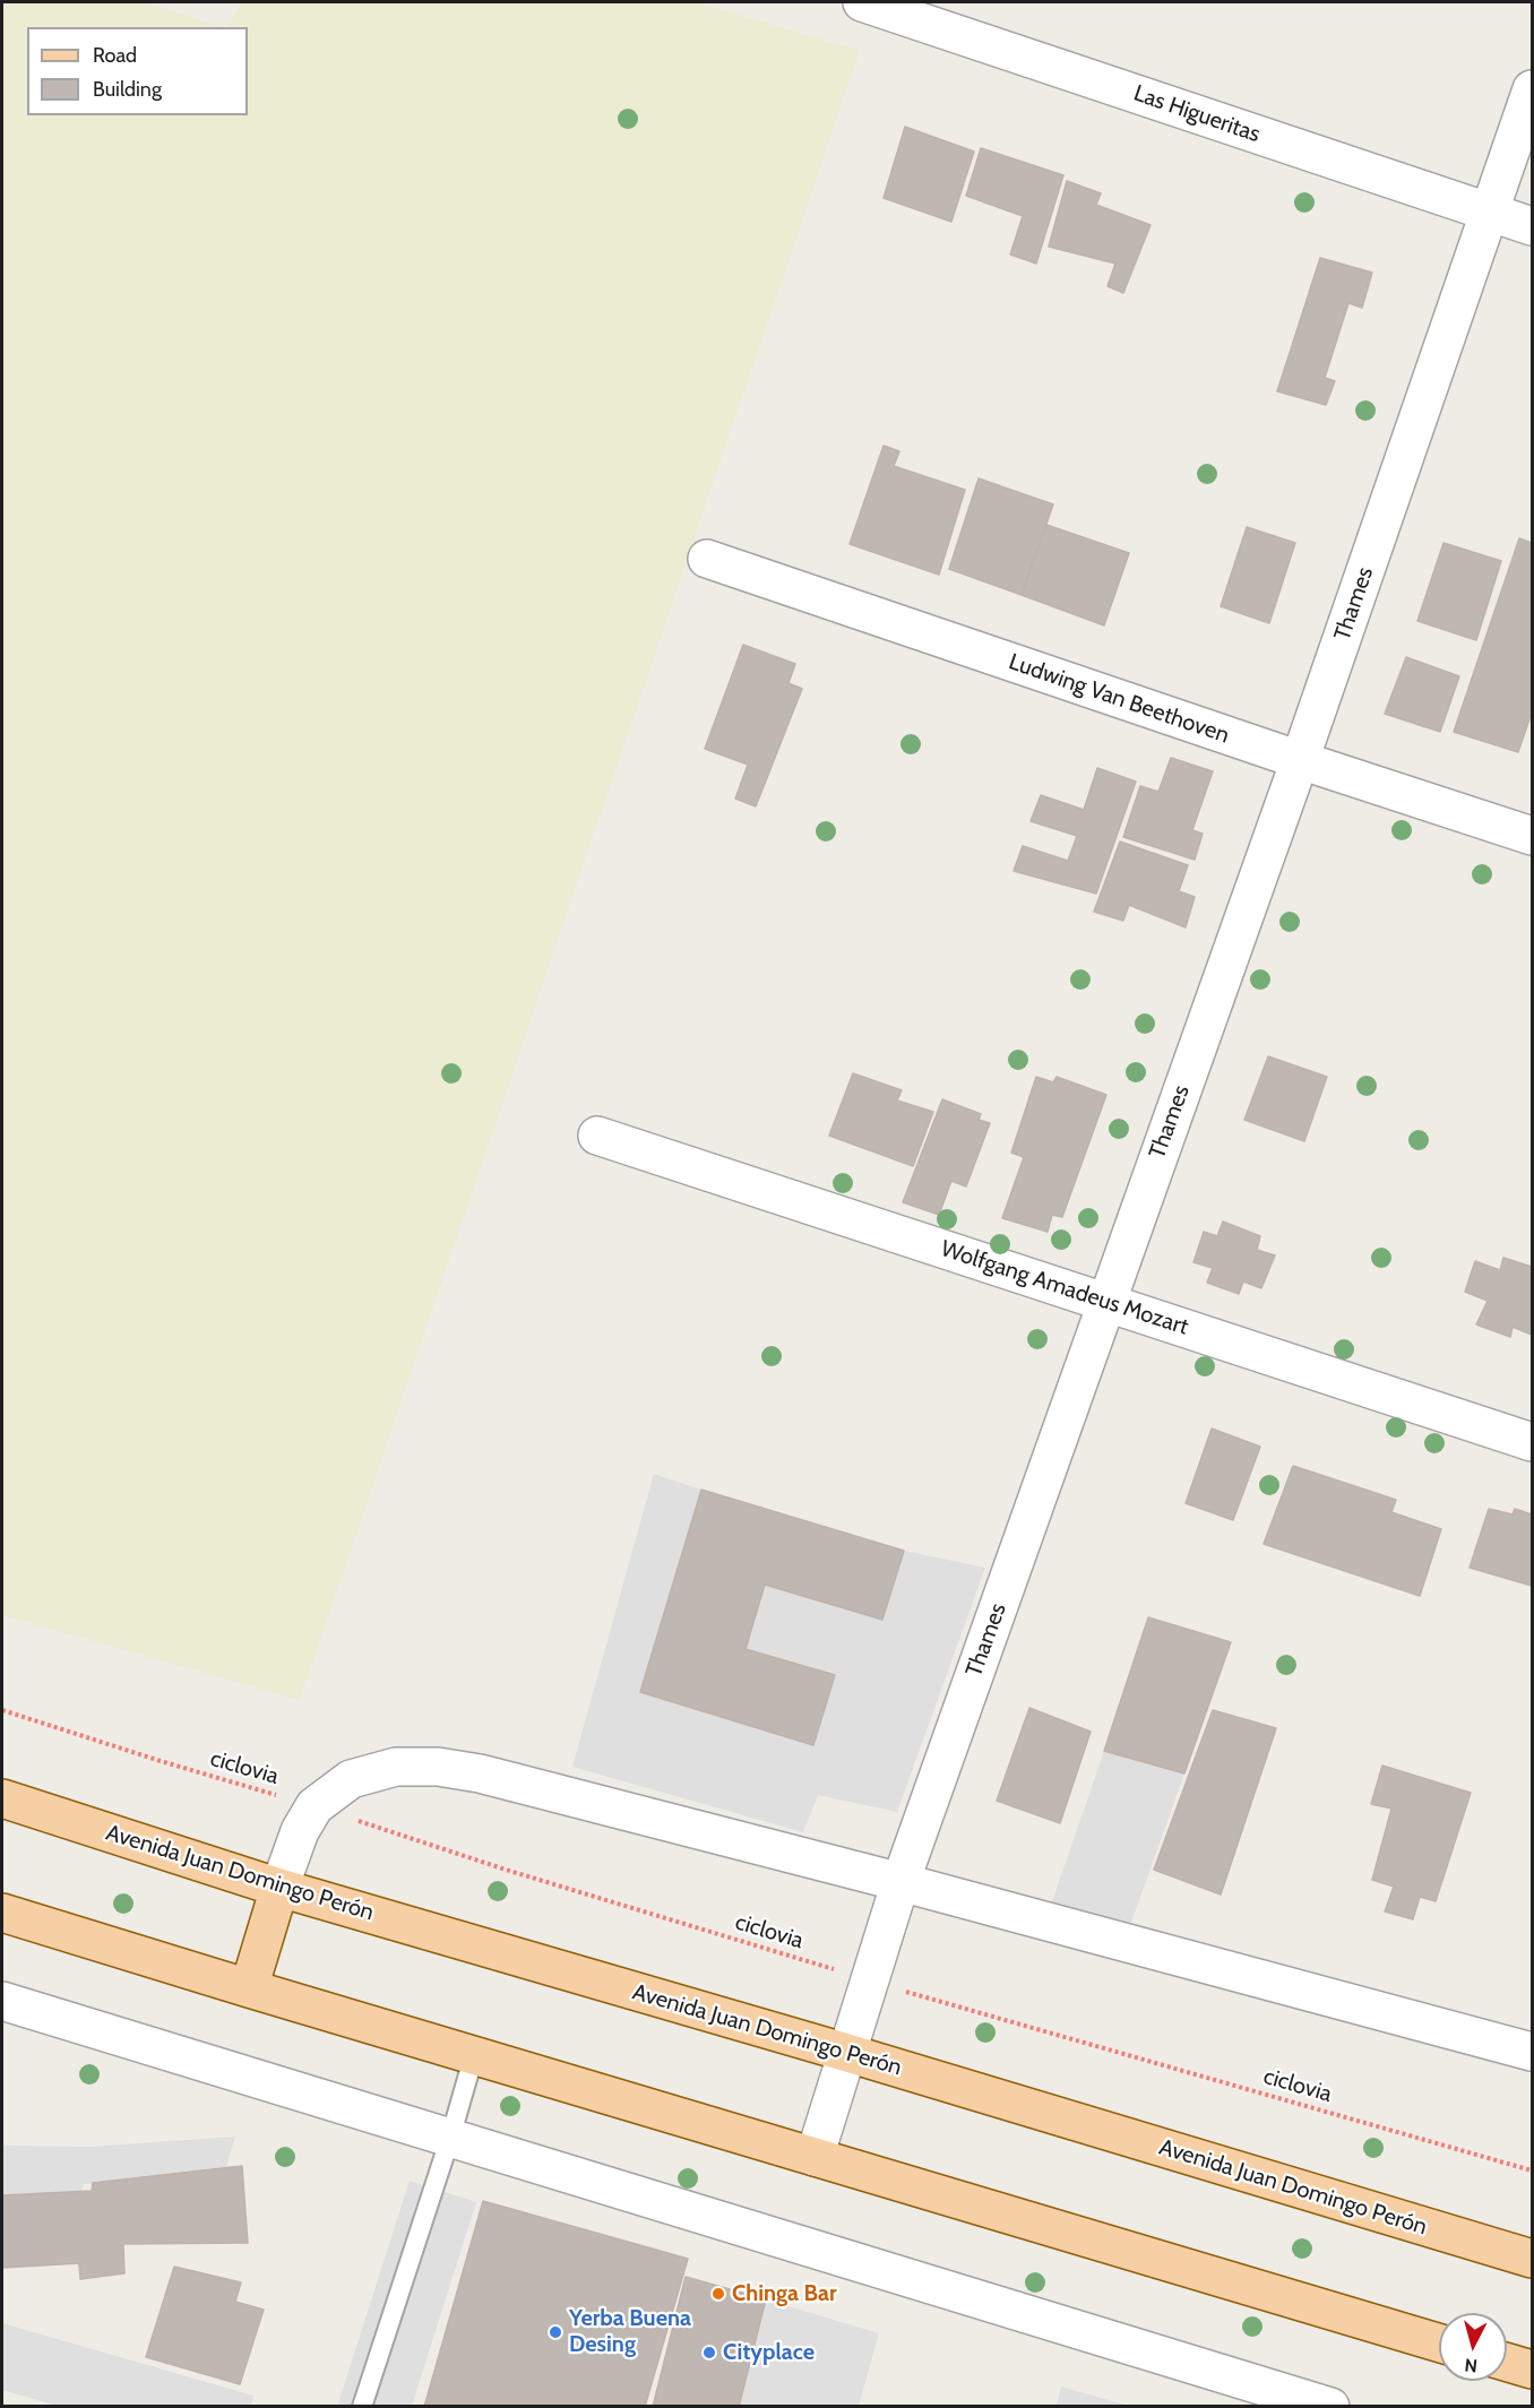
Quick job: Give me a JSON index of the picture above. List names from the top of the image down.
{
  "streets": {
    "main road": ["Avenida Juan Domingo Perón"],
    "street": [
      "Las Higueritas",
      "Thames",
      "Ludwing Van Beethoven",
      "Wolfgang Amadeus Mozart"
    ],
    "path": ["ciclovia"]
  },
  "crossings": [
    ["Las Higueritas", "Thames"],
    ["Thames", "Ludwing Van Beethoven"],
    ["Thames", "Wolfgang Amadeus Mozart"],
    ["Thames", "ciclovia"],
    ["Thames", "Avenida Juan Domingo Perón"]
  ],
  "places": ["Chinga Bar", "Yerba Buena Desing", "Cityplace"],
  "legend": ["Road", "Building"],
  "north": "bottom"
}
